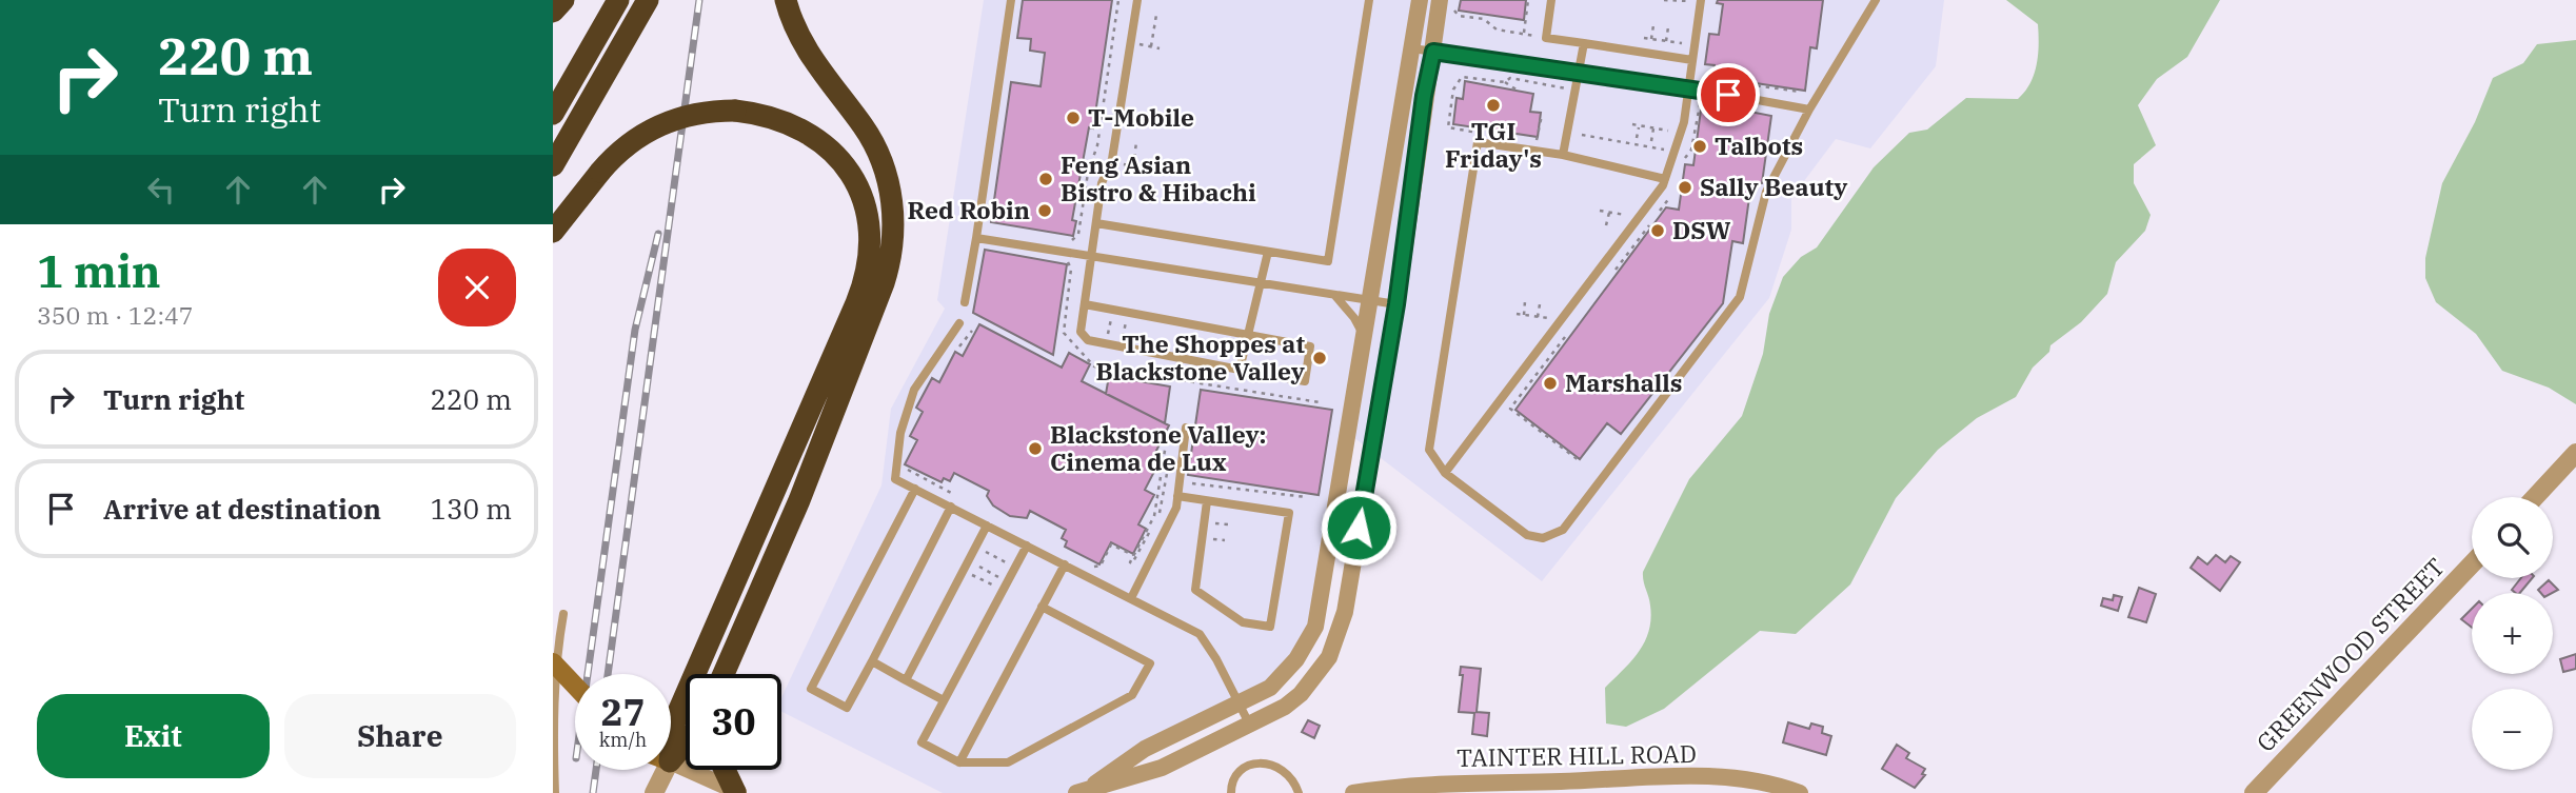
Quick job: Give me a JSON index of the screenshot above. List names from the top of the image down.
{
  "streets": {
    "street": ["GREENWOOD STREET", "TAINTER HILL ROAD"]
  },
  "places": [
    "TGI Friday's",
    "T-Mobile",
    "Talbots",
    "Feng Asian Bistro & Hibachi",
    "Sally Beauty",
    "Red Robin",
    "DSW",
    "The Shoppes at Blackstone Valley",
    "Marshalls",
    "Blackstone Valley: Cinema de Lux"
  ],
  "page": {
    "turn": ["220 m", "Turn right"],
    "heading": ["1 min", "350 m · 12:47"],
    "list": [
      {
        "name": "Turn right",
        "value": "220 m"
      },
      {
        "name": "Arrive at destination",
        "value": "130 m"
      }
    ],
    "map_buttons": ["+", "−"],
    "speed": "27 km/h",
    "limit": "30",
    "buttons": ["Exit", "Share"]
  }
}
